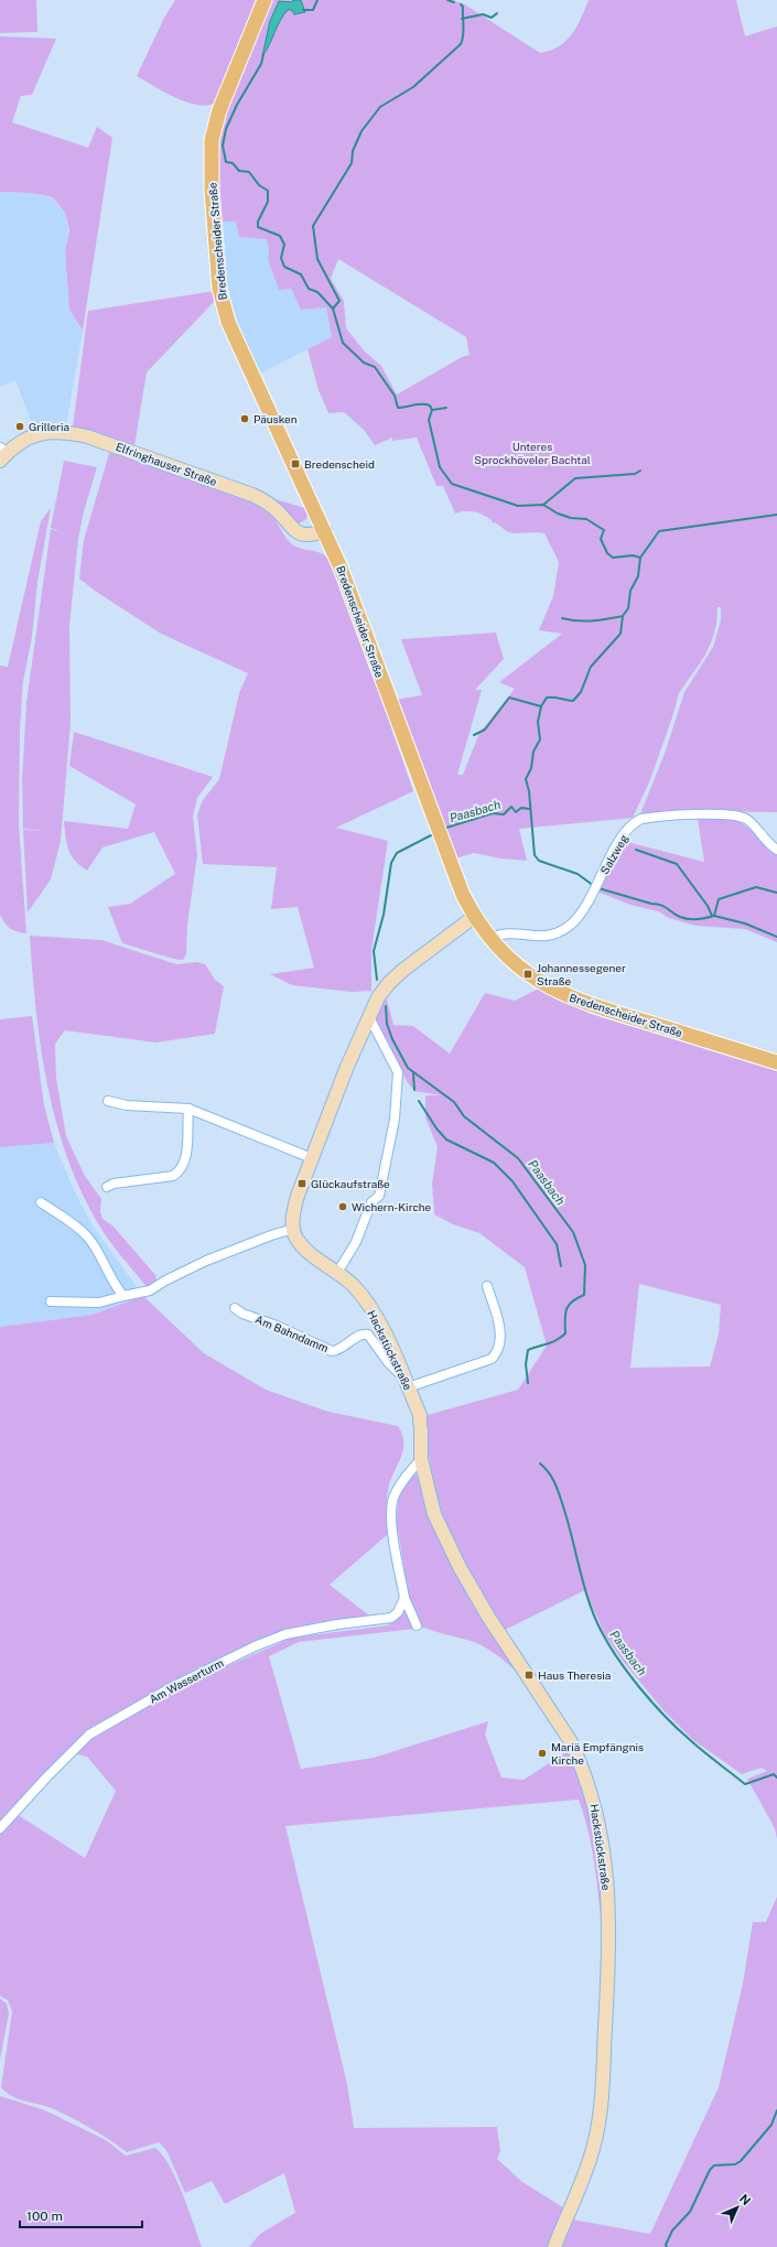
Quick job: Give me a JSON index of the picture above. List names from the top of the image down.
{
  "streets": {
    "main road": ["Bredenscheider Straße"],
    "street": [
      "Elfringhauser Straße",
      "Salzweg",
      "Am Bahndamm",
      "Hackstückstraße",
      "Am Wasserturm"
    ]
  },
  "crossings": [
    ["Bredenscheider Straße", "Elfringhauser Straße"],
    ["Bredenscheider Straße", "Salzweg"],
    ["Am Bahndamm", "Hackstückstraße"]
  ],
  "water": ["Paasbach"],
  "parks": ["Unteres Sprockhöveler Bachtal"],
  "places": {
    "other": [
      "Päusken",
      "Grilleria",
      "Wichern-Kirche",
      "Mariä Empfängnis Kirche"
    ],
    "transit": [
      "Bredenscheid",
      "Johannessegener Straße",
      "Glückaufstraße",
      "Haus Theresia"
    ]
  },
  "scale_bar": "100 m",
  "north": "top right"
}
